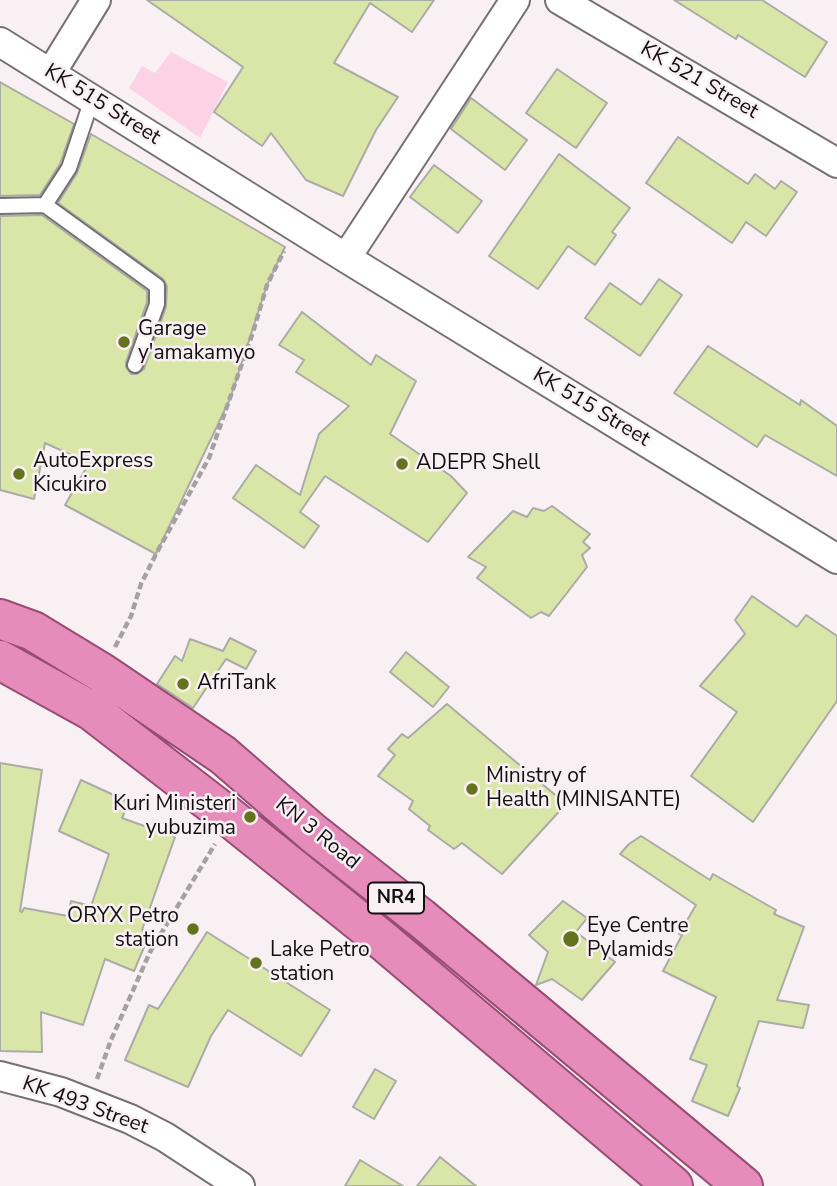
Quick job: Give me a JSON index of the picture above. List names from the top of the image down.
{
  "streets": {
    "highway": ["KN 3 Road", "NR4"],
    "street": ["KK 521 Street", "KK 515 Street", "KK 493 Street"]
  },
  "places": [
    "Garage y'amakamyo",
    "ADEPR Shell",
    "AutoExpress Kicukiro",
    "AfriTank",
    "Ministry of Health (MINISANTE)",
    "Kuri Ministeri yubuzima",
    "ORYX Petro station",
    "Eye Centre Pylamids",
    "Lake Petro station"
  ]
}
